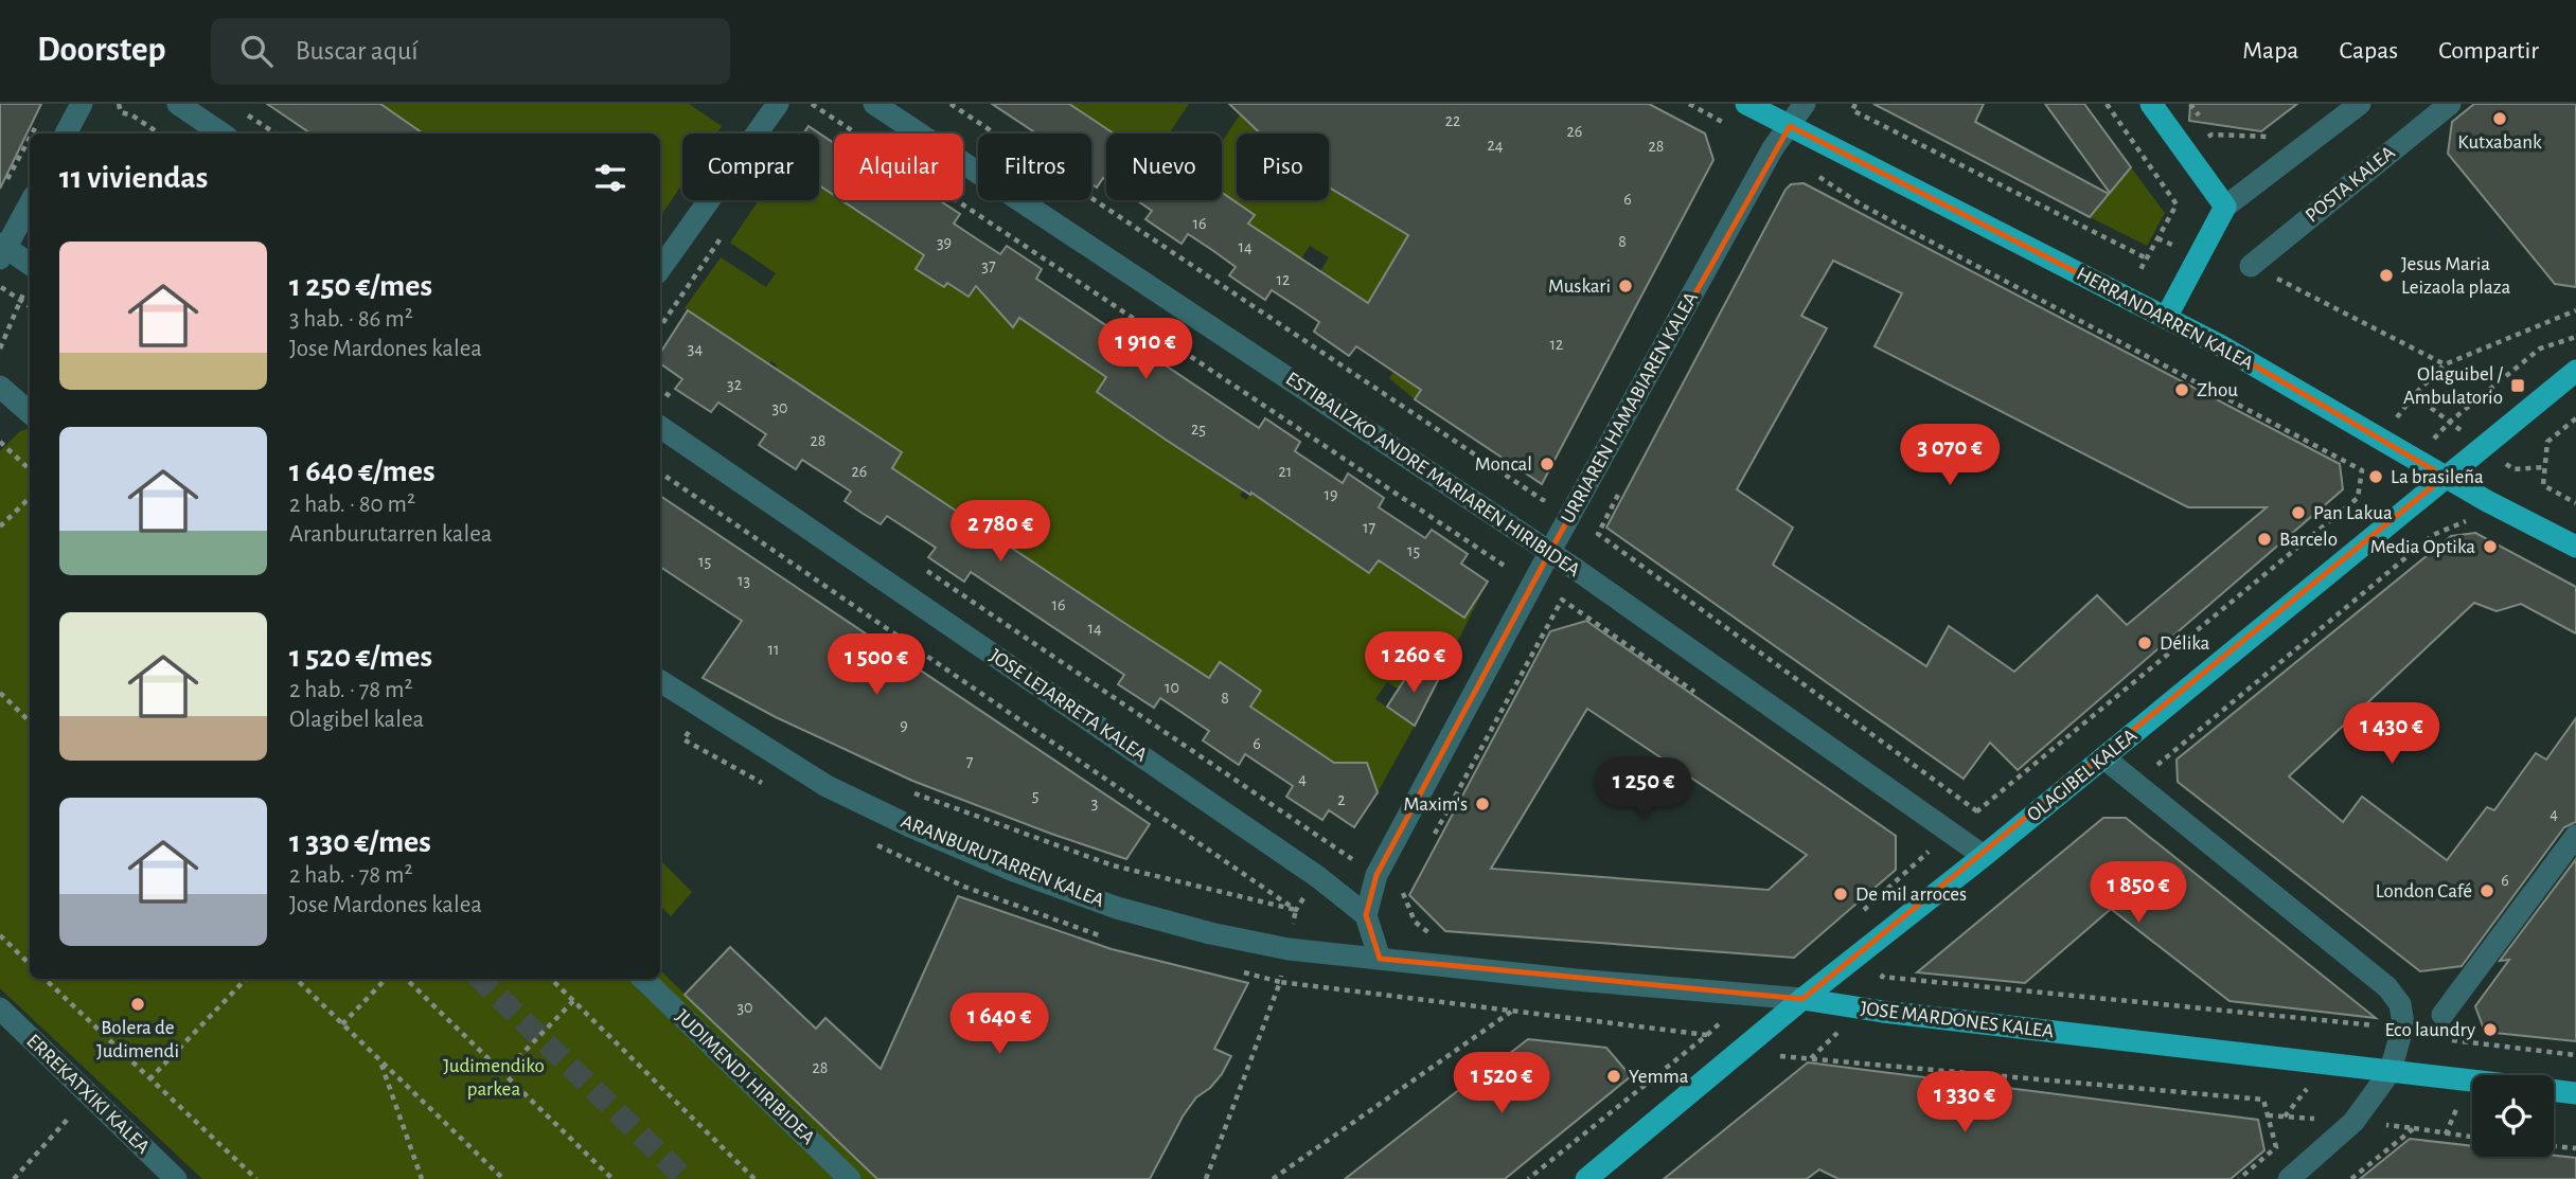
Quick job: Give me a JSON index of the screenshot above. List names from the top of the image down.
{
  "streets": {
    "main road": ["HERRANDARREN KALEA", "OLAGIBEL KALEA", "JOSE MARDONES KALEA"],
    "street": [
      "POSTA KALEA",
      "URRIAREN HAMABIAREN KALEA",
      "ESTIBALIZKO ANDRE MARIAREN HIRIBIDEA",
      "JOSE LEJARRETA KALEA",
      "ARANBURUTARREN KALEA",
      "JUDIMENDI HIRIBIDEA",
      "ERREKATXIKI KALEA"
    ]
  },
  "crossings": [
    ["HERRANDARREN KALEA", "URRIAREN HAMABIAREN KALEA"],
    ["HERRANDARREN KALEA", "OLAGIBEL KALEA"],
    ["URRIAREN HAMABIAREN KALEA", "ESTIBALIZKO ANDRE MARIAREN HIRIBIDEA"],
    ["URRIAREN HAMABIAREN KALEA", "JOSE LEJARRETA KALEA"],
    ["ESTIBALIZKO ANDRE MARIAREN HIRIBIDEA", "OLAGIBEL KALEA"],
    ["OLAGIBEL KALEA", "JOSE MARDONES KALEA"],
    ["ARANBURUTARREN KALEA", "JOSE MARDONES KALEA"]
  ],
  "parks": ["Judimendiko parkea"],
  "places": {
    "other": [
      "Kutxabank",
      "Jesus Maria Leizaola plaza",
      "Muskari",
      "Zhou",
      "Moncal",
      "La brasileña",
      "Pan Lakua",
      "Barcelo",
      "Media Optika",
      "Délika",
      "Maxim's",
      "London Café",
      "De mil arroces",
      "Bolera de Judimendi",
      "Eco laundry",
      "Yemma"
    ],
    "transit": ["Olaguibel / Ambulatorio"]
  },
  "house_numbers": [
    "22",
    "26",
    "24",
    "28",
    "6",
    "16",
    "8",
    "39",
    "14",
    "37",
    "12",
    "12",
    "34",
    "32",
    "30",
    "25",
    "28",
    "26",
    "21",
    "19",
    "17",
    "15",
    "15",
    "13",
    "16",
    "14",
    "11",
    "10",
    "8",
    "9",
    "6",
    "7",
    "4",
    "5",
    "2",
    "3",
    "4",
    "6",
    "30",
    "28"
  ],
  "page": {
    "header": "Doorstep",
    "search": "Buscar aquí",
    "nav": ["Mapa", "Capas", "Compartir"],
    "chip": [
      "Comprar",
      "Alquilar",
      "Filtros",
      "Nuevo",
      "Piso"
    ],
    "heading": "11 viviendas",
    "list": [
      {
        "name": "1 250 €/mes",
        "note": "3 hab. · 86 m² · Jose Mardones kalea"
      },
      {
        "name": "1 640 €/mes",
        "note": "2 hab. · 80 m² · Aranburutarren kalea"
      },
      {
        "name": "1 520 €/mes",
        "note": "2 hab. · 78 m² · Olagibel kalea"
      },
      {
        "name": "1 330 €/mes",
        "note": "2 hab. · 78 m² · Jose Mardones kalea"
      }
    ],
    "price": [
      "1 910 €",
      "3 070 €",
      "2 780 €",
      "1 260 €",
      "1 500 €",
      "1 430 €",
      "1 250 €",
      "1 850 €",
      "1 640 €",
      "1 520 €",
      "1 330 €"
    ]
  }
}
